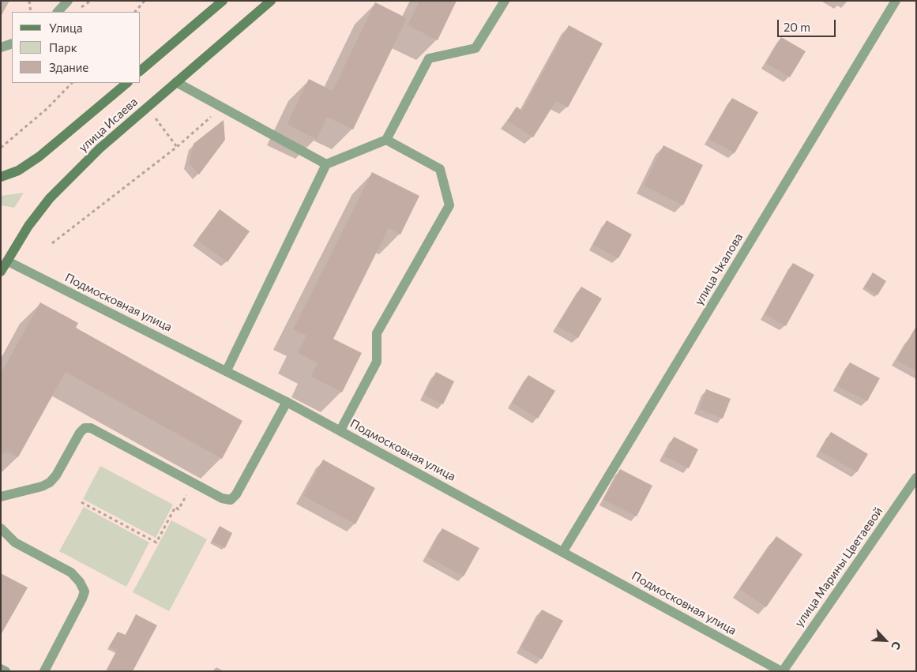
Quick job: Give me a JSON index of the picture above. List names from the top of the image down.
{
  "streets": {
    "main road": ["улица Исаева"],
    "street": ["улица Чкалова", "Подмосковная улица", "улица Марины Цветаевой"]
  },
  "crossings": [
    ["улица Исаева", "Подмосковная улица"],
    ["улица Чкалова", "Подмосковная улица"],
    ["Подмосковная улица", "улица Марины Цветаевой"]
  ],
  "legend": ["Улица", "Парк", "Здание"],
  "scale_bar": "20 m",
  "north": "bottom right"
}
